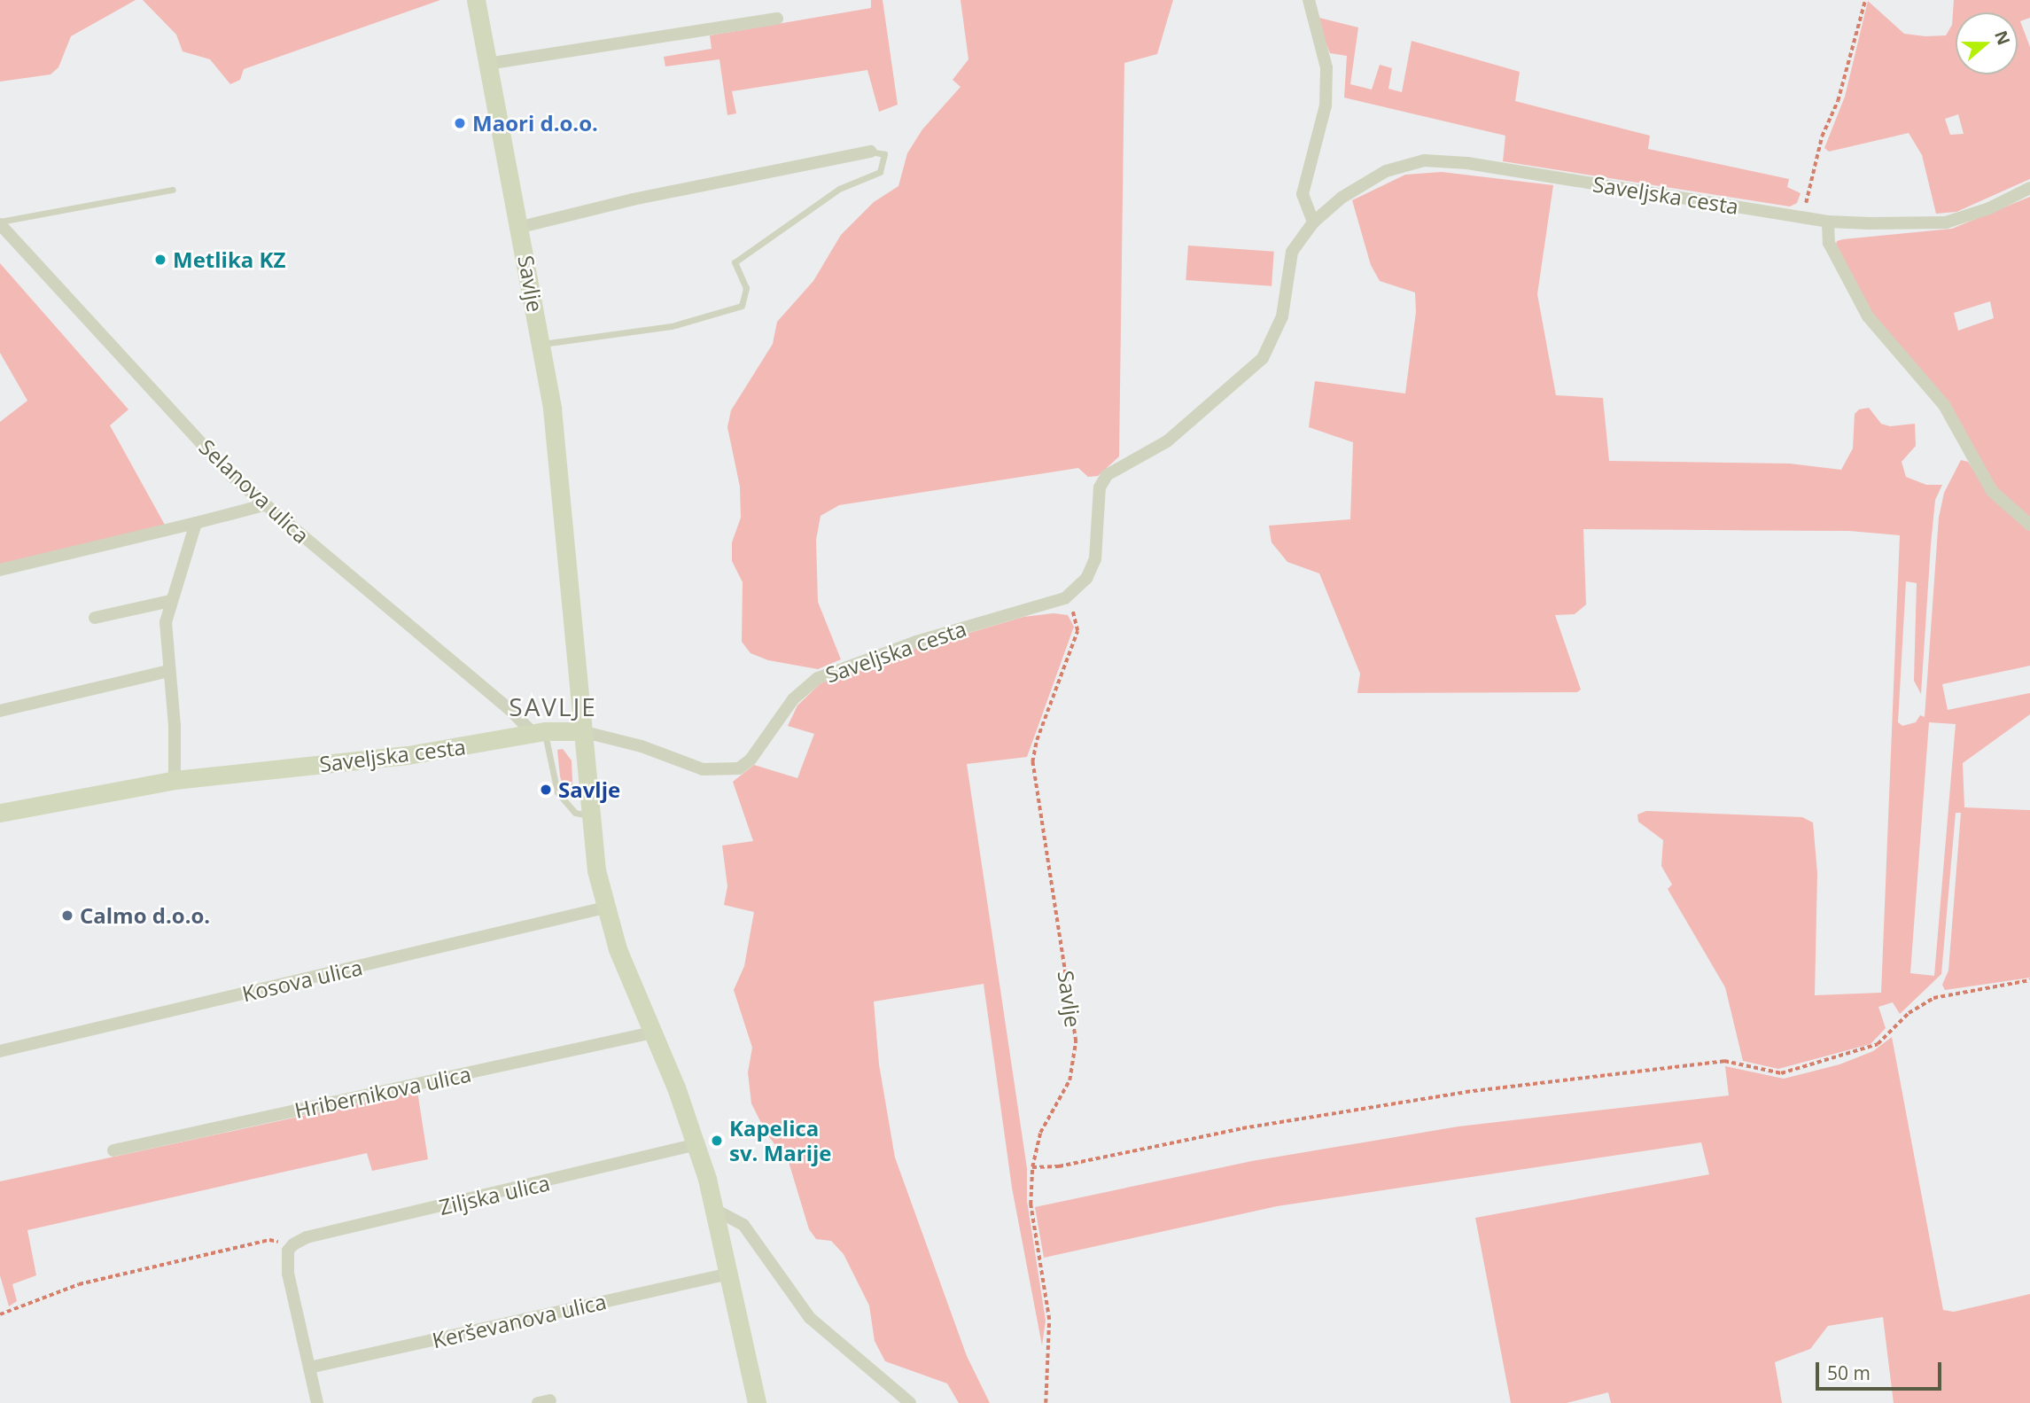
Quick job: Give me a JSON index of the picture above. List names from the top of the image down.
{
  "streets": {
    "street": [
      "Saveljska cesta",
      "Savlje",
      "Selanova ulica",
      "Kosova ulica",
      "Hribernikova ulica",
      "Ziljska ulica",
      "Kerševanova ulica"
    ]
  },
  "crossings": [
    ["Saveljska cesta", "Savlje"],
    ["Saveljska cesta", "Selanova ulica"],
    ["Savlje", "Kosova ulica"],
    ["Savlje", "Hribernikova ulica"],
    ["Savlje", "Ziljska ulica"],
    ["Savlje", "Kerševanova ulica"]
  ],
  "districts": ["SAVLJE"],
  "places": [
    "Maori d.o.o.",
    "Metlika KZ",
    "Savlje",
    "Calmo d.o.o.",
    "Kapelica sv. Marije"
  ],
  "scale_bar": "50 m",
  "north": "right"
}
